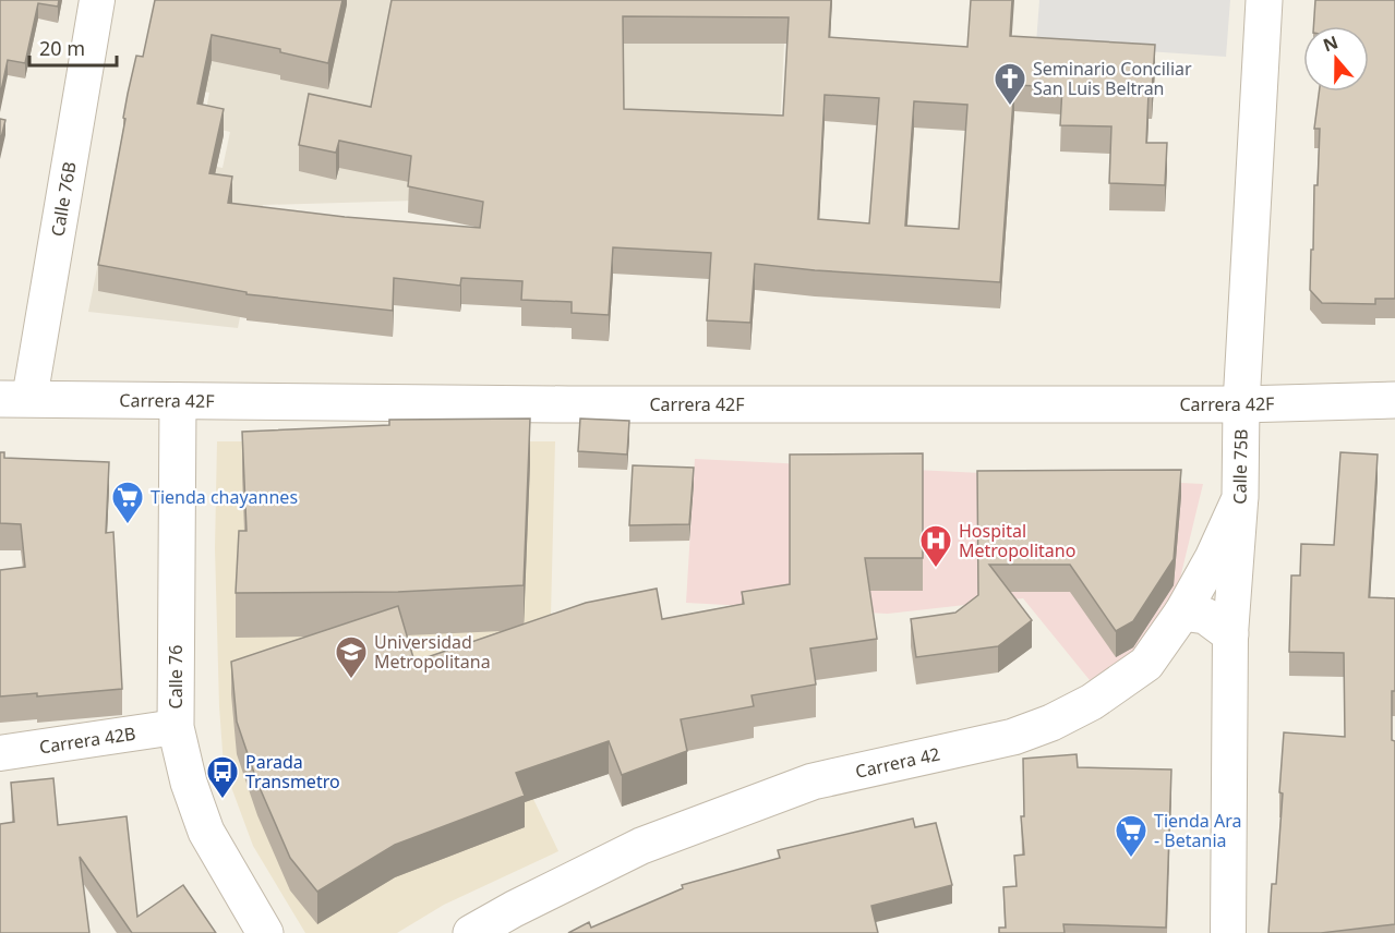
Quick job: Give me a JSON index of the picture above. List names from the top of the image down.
{
  "streets": {
    "street": [
      "Calle 76B",
      "Carrera 42F",
      "Calle 75B",
      "Calle 76",
      "Carrera 42B",
      "Carrera 42"
    ]
  },
  "crossings": [
    ["Calle 76B", "Carrera 42F"],
    ["Carrera 42F", "Calle 75B"],
    ["Carrera 42F", "Calle 76"],
    ["Calle 75B", "Carrera 42"],
    ["Calle 76", "Carrera 42B"]
  ],
  "places": {
    "church": ["Seminario Conciliar San Luis Beltran"],
    "supermarket": ["Tienda chayannes", "Tienda Ara - Betania"],
    "hospital": ["Hospital Metropolitano"],
    "school or university": ["Universidad Metropolitana"],
    "bus stop": ["Parada Transmetro"]
  },
  "scale_bar": "20 m",
  "north": "top"
}
